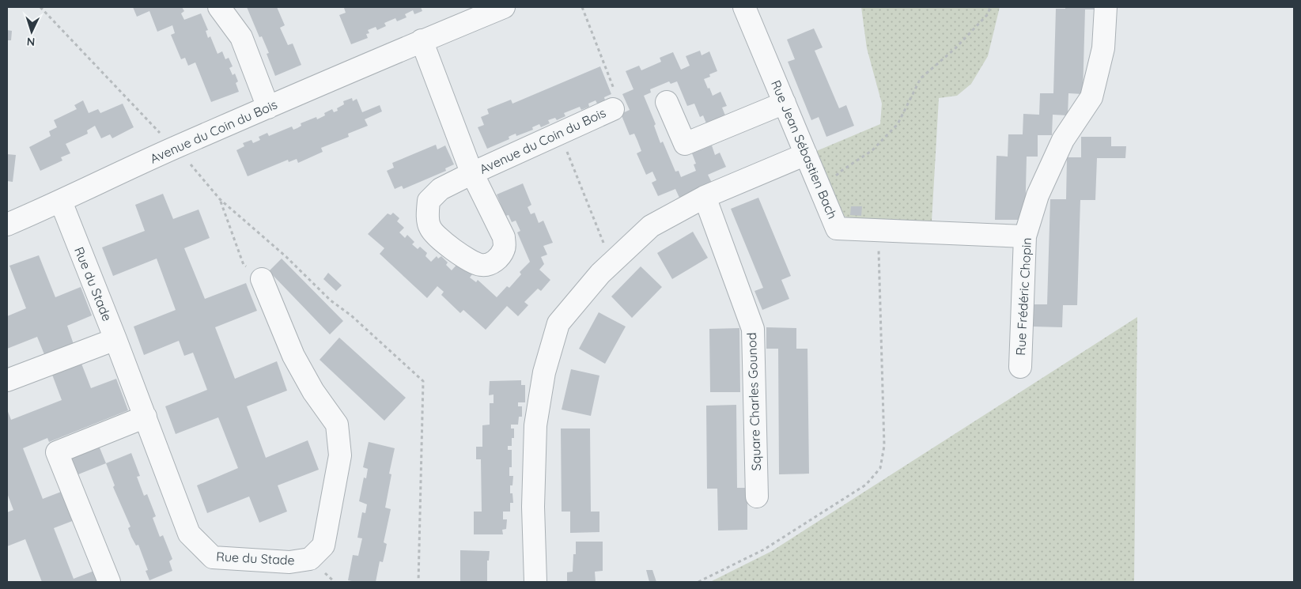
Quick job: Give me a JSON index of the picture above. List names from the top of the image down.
{
  "streets": {
    "street": [
      "Avenue du Coin du Bois",
      "Rue Jean Sébastien Bach",
      "Rue du Stade",
      "Rue Frédéric Chopin",
      "Square Charles Gounod"
    ]
  },
  "crossings": [
    ["Avenue du Coin du Bois", "Rue du Stade"],
    ["Rue Jean Sébastien Bach", "Rue Frédéric Chopin"]
  ],
  "north": "bottom"
}
